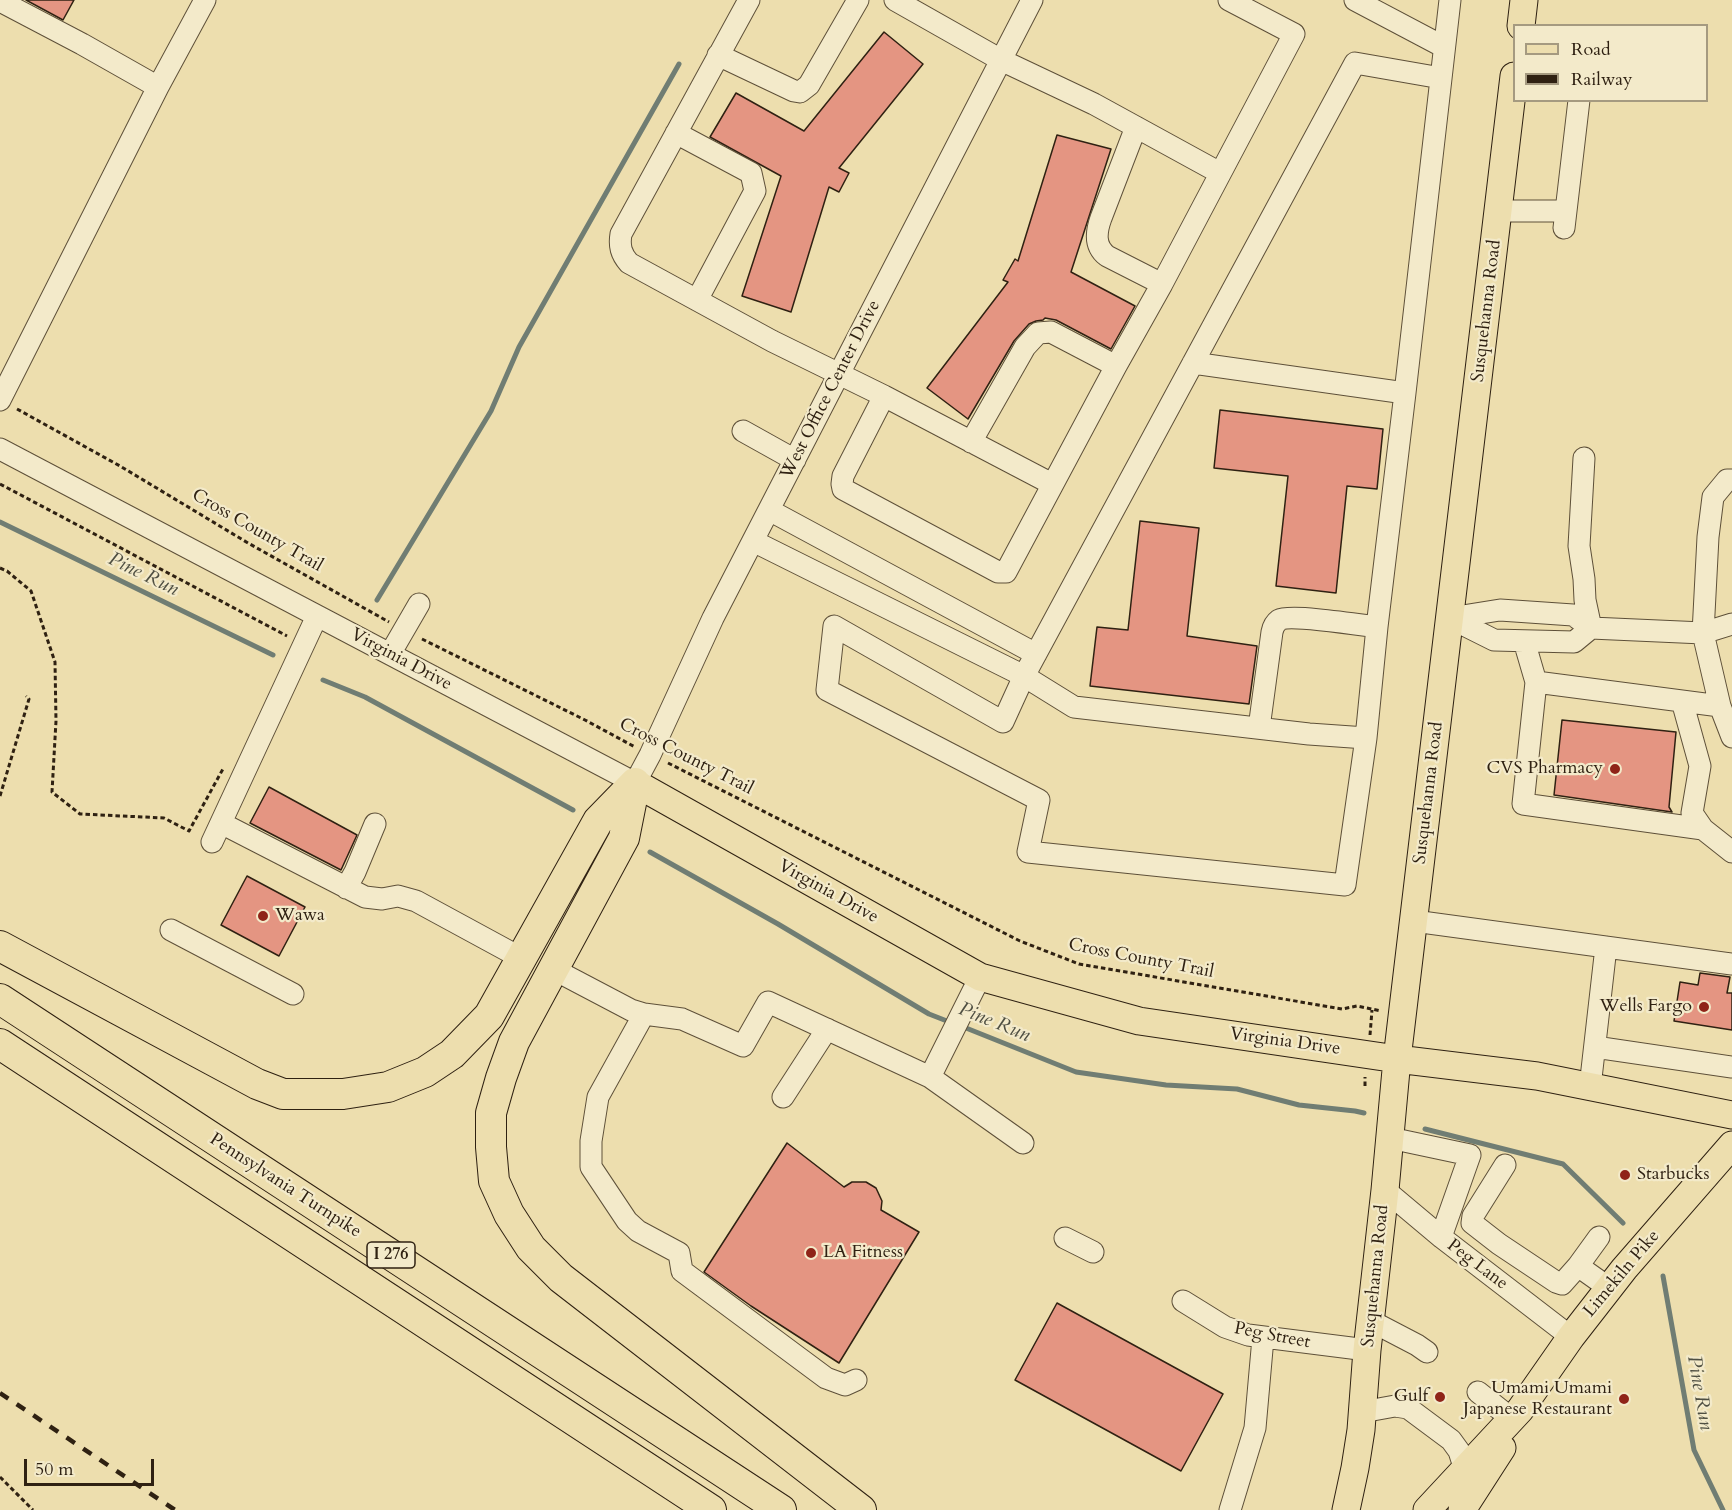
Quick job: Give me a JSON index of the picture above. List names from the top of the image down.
{
  "streets": {
    "highway": ["Pennsylvania Turnpike", "I 276"],
    "main road": ["Susquehanna Road", "Virginia Drive", "Limekiln Pike"],
    "street": ["West Office Center Drive", "Peg Lane", "Peg Street"],
    "path": ["Cross County Trail"]
  },
  "crossings": [
    ["Susquehanna Road", "Cross County Trail"],
    ["Susquehanna Road", "Virginia Drive"],
    ["Susquehanna Road", "Peg Lane"],
    ["Susquehanna Road", "Peg Street"],
    ["West Office Center Drive", "Cross County Trail"],
    ["West Office Center Drive", "Virginia Drive"],
    ["Peg Lane", "Limekiln Pike"]
  ],
  "water": ["Pine Run"],
  "places": [
    "CVS Pharmacy",
    "Wawa",
    "Wells Fargo",
    "Starbucks",
    "LA Fitness",
    "Gulf",
    "Umami Umami Japanese Restaurant"
  ],
  "legend": ["Road", "Railway"],
  "scale_bar": "50 m"
}
